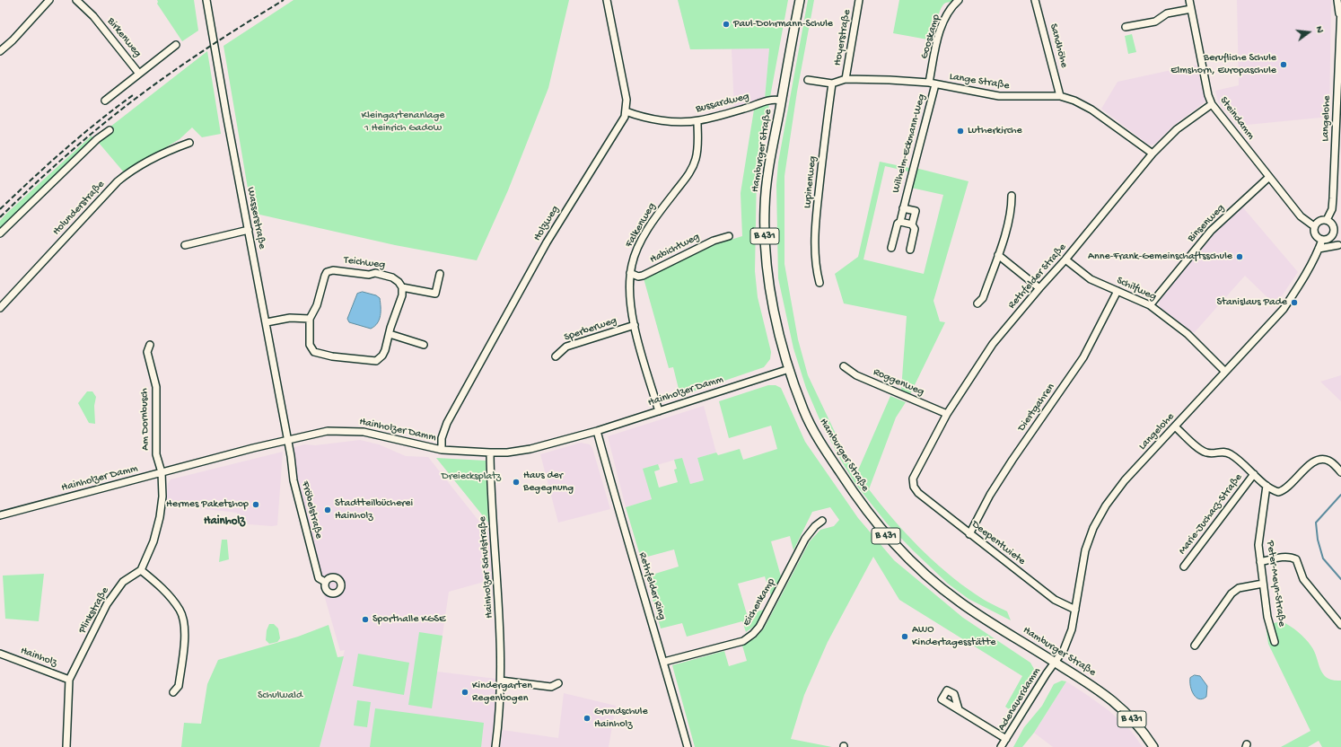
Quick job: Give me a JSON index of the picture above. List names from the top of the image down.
{
  "streets": {
    "main road": ["Hamburger Straße", "B 431"],
    "street": [
      "Gooskamp",
      "Birkenweg",
      "Hoyerstraße",
      "Sandhöhe",
      "Lange Straße",
      "Bussardweg",
      "Steindamm",
      "Langelohe",
      "Wilhelm-Eckmann-Weg",
      "Lupinenweg",
      "Holunderstraße",
      "Wasserstraße",
      "Holzweg",
      "Binsenweg",
      "Falkenweg",
      "Habichtweg",
      "Teichweg",
      "Rethfelder Straße",
      "Schilfweg",
      "Sperberweg",
      "Roggenweg",
      "Hainholzer Damm",
      "Diertgahren",
      "Am Dornbusch",
      "Fröbelstraße",
      "Marie-Juchacz-Straße",
      "Deepentwiete",
      "Hainholzer Schulstraße",
      "Peter-Meyn-Straße",
      "Rethfelder Ring",
      "Eichenkamp",
      "Plinkstraße",
      "Hainholz",
      "Adenauerdamm"
    ]
  },
  "crossings": [
    ["Gooskamp", "Lange Straße"],
    ["Gooskamp", "Wilhelm-Eckmann-Weg"],
    ["Hoyerstraße", "Lange Straße"],
    ["Sandhöhe", "Lange Straße"],
    ["Lange Straße", "Wilhelm-Eckmann-Weg"],
    ["Lange Straße", "Lupinenweg"],
    ["Lange Straße", "Rethfelder Straße"],
    ["Bussardweg", "Hamburger Straße"],
    ["Bussardweg", "Holzweg"],
    ["Bussardweg", "Falkenweg"],
    ["Steindamm", "Langelohe"],
    ["Steindamm", "Binsenweg"],
    ["Steindamm", "Rethfelder Straße"],
    ["Langelohe", "Hamburger Straße"],
    ["Langelohe", "Schilfweg"],
    ["Langelohe", "Deepentwiete"],
    ["Langelohe", "Adenauerdamm"],
    ["Hamburger Straße", "Hainholzer Damm"],
    ["Hamburger Straße", "Adenauerdamm"],
    ["Wasserstraße", "Hainholzer Damm"],
    ["Wasserstraße", "Fröbelstraße"],
    ["Holzweg", "Hainholzer Damm"],
    ["Binsenweg", "Schilfweg"],
    ["Falkenweg", "Habichtweg"],
    ["Falkenweg", "Sperberweg"],
    ["Falkenweg", "Hainholzer Damm"],
    ["Rethfelder Straße", "Schilfweg"],
    ["Rethfelder Straße", "Roggenweg"],
    ["Rethfelder Straße", "Deepentwiete"],
    ["Schilfweg", "Diertgahren"],
    ["Hainholzer Damm", "Am Dornbusch"],
    ["Hainholzer Damm", "Fröbelstraße"],
    ["Hainholzer Damm", "Hainholzer Schulstraße"],
    ["Hainholzer Damm", "Rethfelder Ring"],
    ["Diertgahren", "Deepentwiete"],
    ["Rethfelder Ring", "Eichenkamp"],
    ["Plinkstraße", "Hainholz"]
  ],
  "districts": ["Hainholz"],
  "parks": ["Kleingartenanlage 1 Heinrich Gadow", "Dreiecksplatz", "Schulwald"],
  "places": [
    "Paul-Dohrmann-Schule",
    "Berufliche Schule Elmshorn, Europaschule",
    "Lutherkirche",
    "Anne-Frank-Gemeinschaftsschule",
    "Stanislaus Pade",
    "Haus der Begegnung",
    "Hermes Paketshop",
    "Stadtteilbücherei Hainholz",
    "Sporthalle KGSE",
    "AWO Kindertagesstätte",
    "Kindergarten Regenbogen",
    "Grundschule Hainholz"
  ],
  "north": "right"
}
